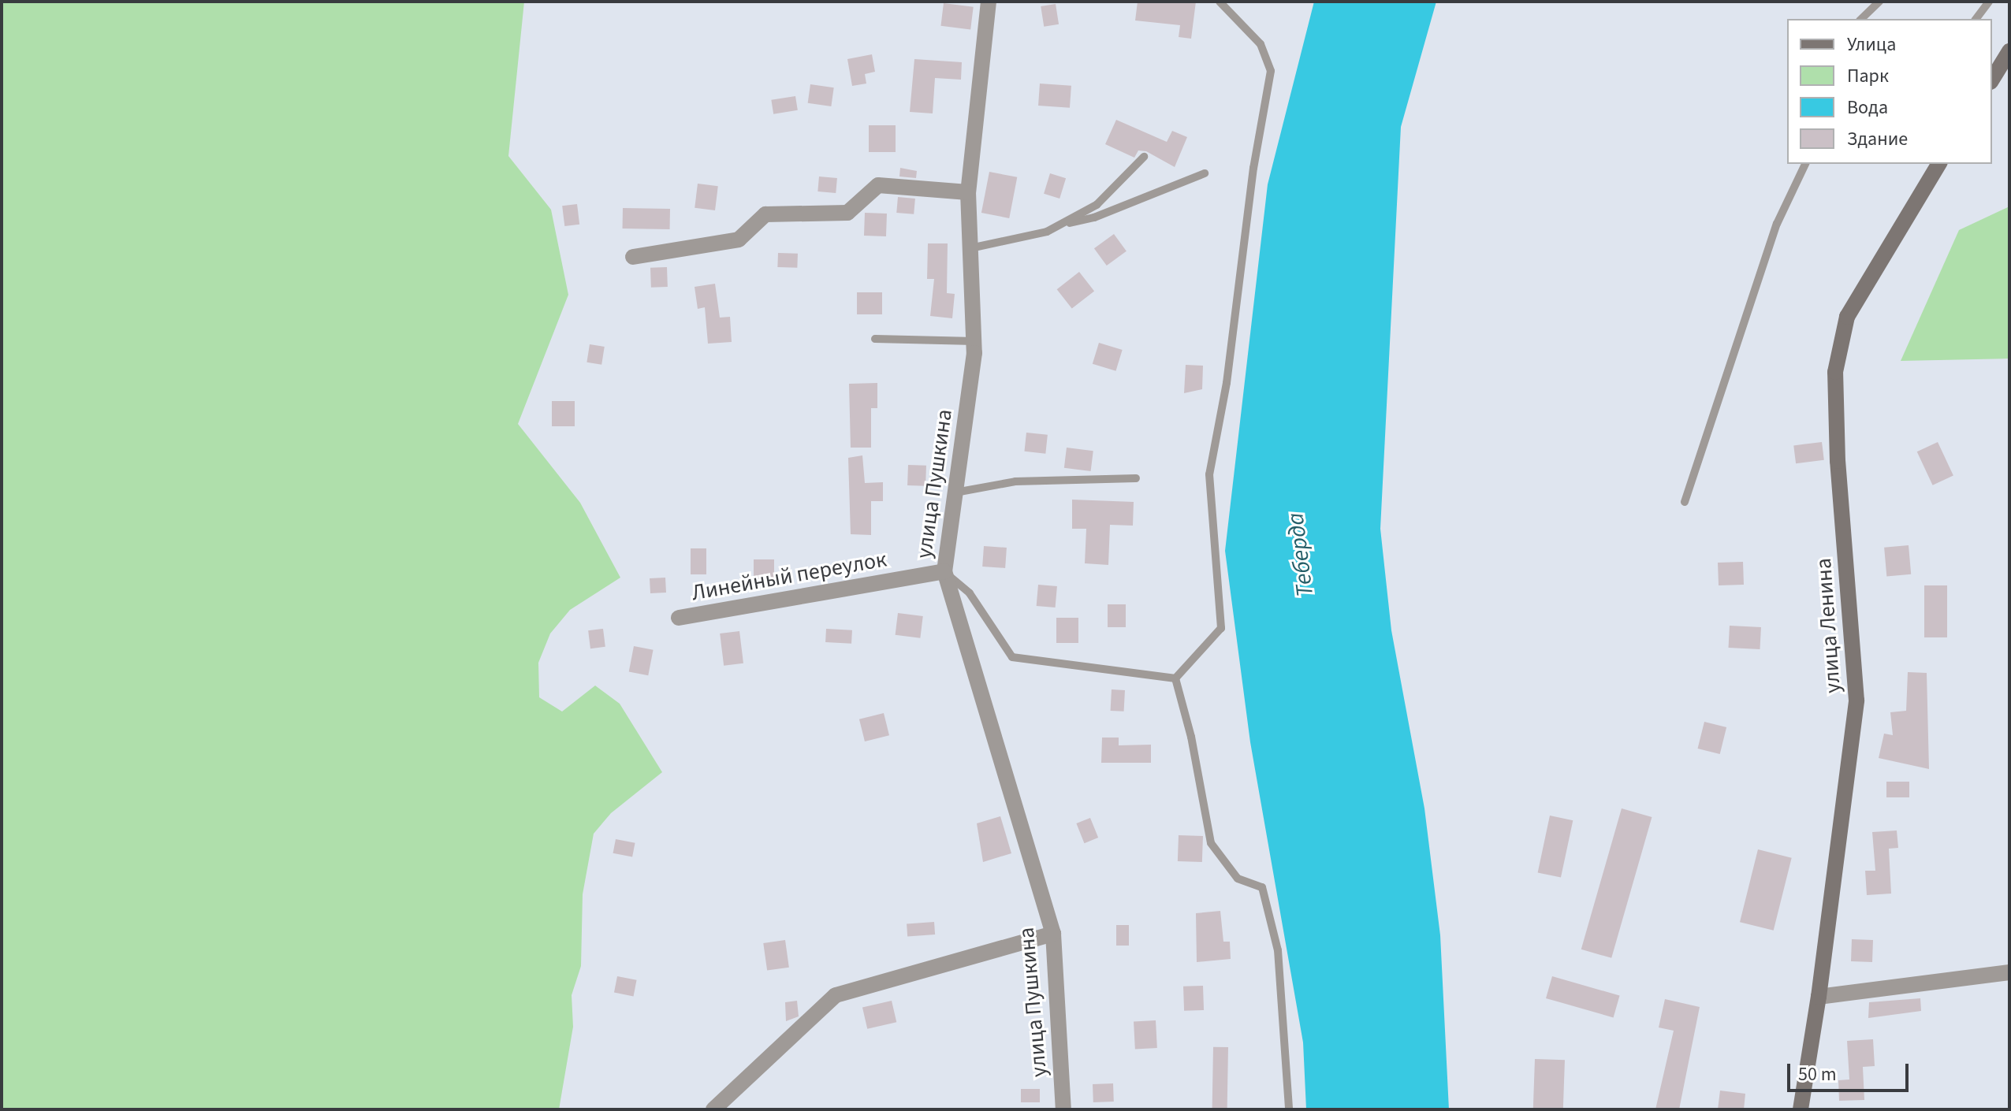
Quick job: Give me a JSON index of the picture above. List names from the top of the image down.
{
  "streets": {
    "main road": ["улица Ленина"],
    "street": ["улица Пушкина", "Линейный переулок"]
  },
  "crossings": [
    ["улица Пушкина", "Линейный переулок"]
  ],
  "water": ["Теберда"],
  "legend": [
    "Улица",
    "Парк",
    "Вода",
    "Здание"
  ],
  "scale_bar": "50 m"
}
